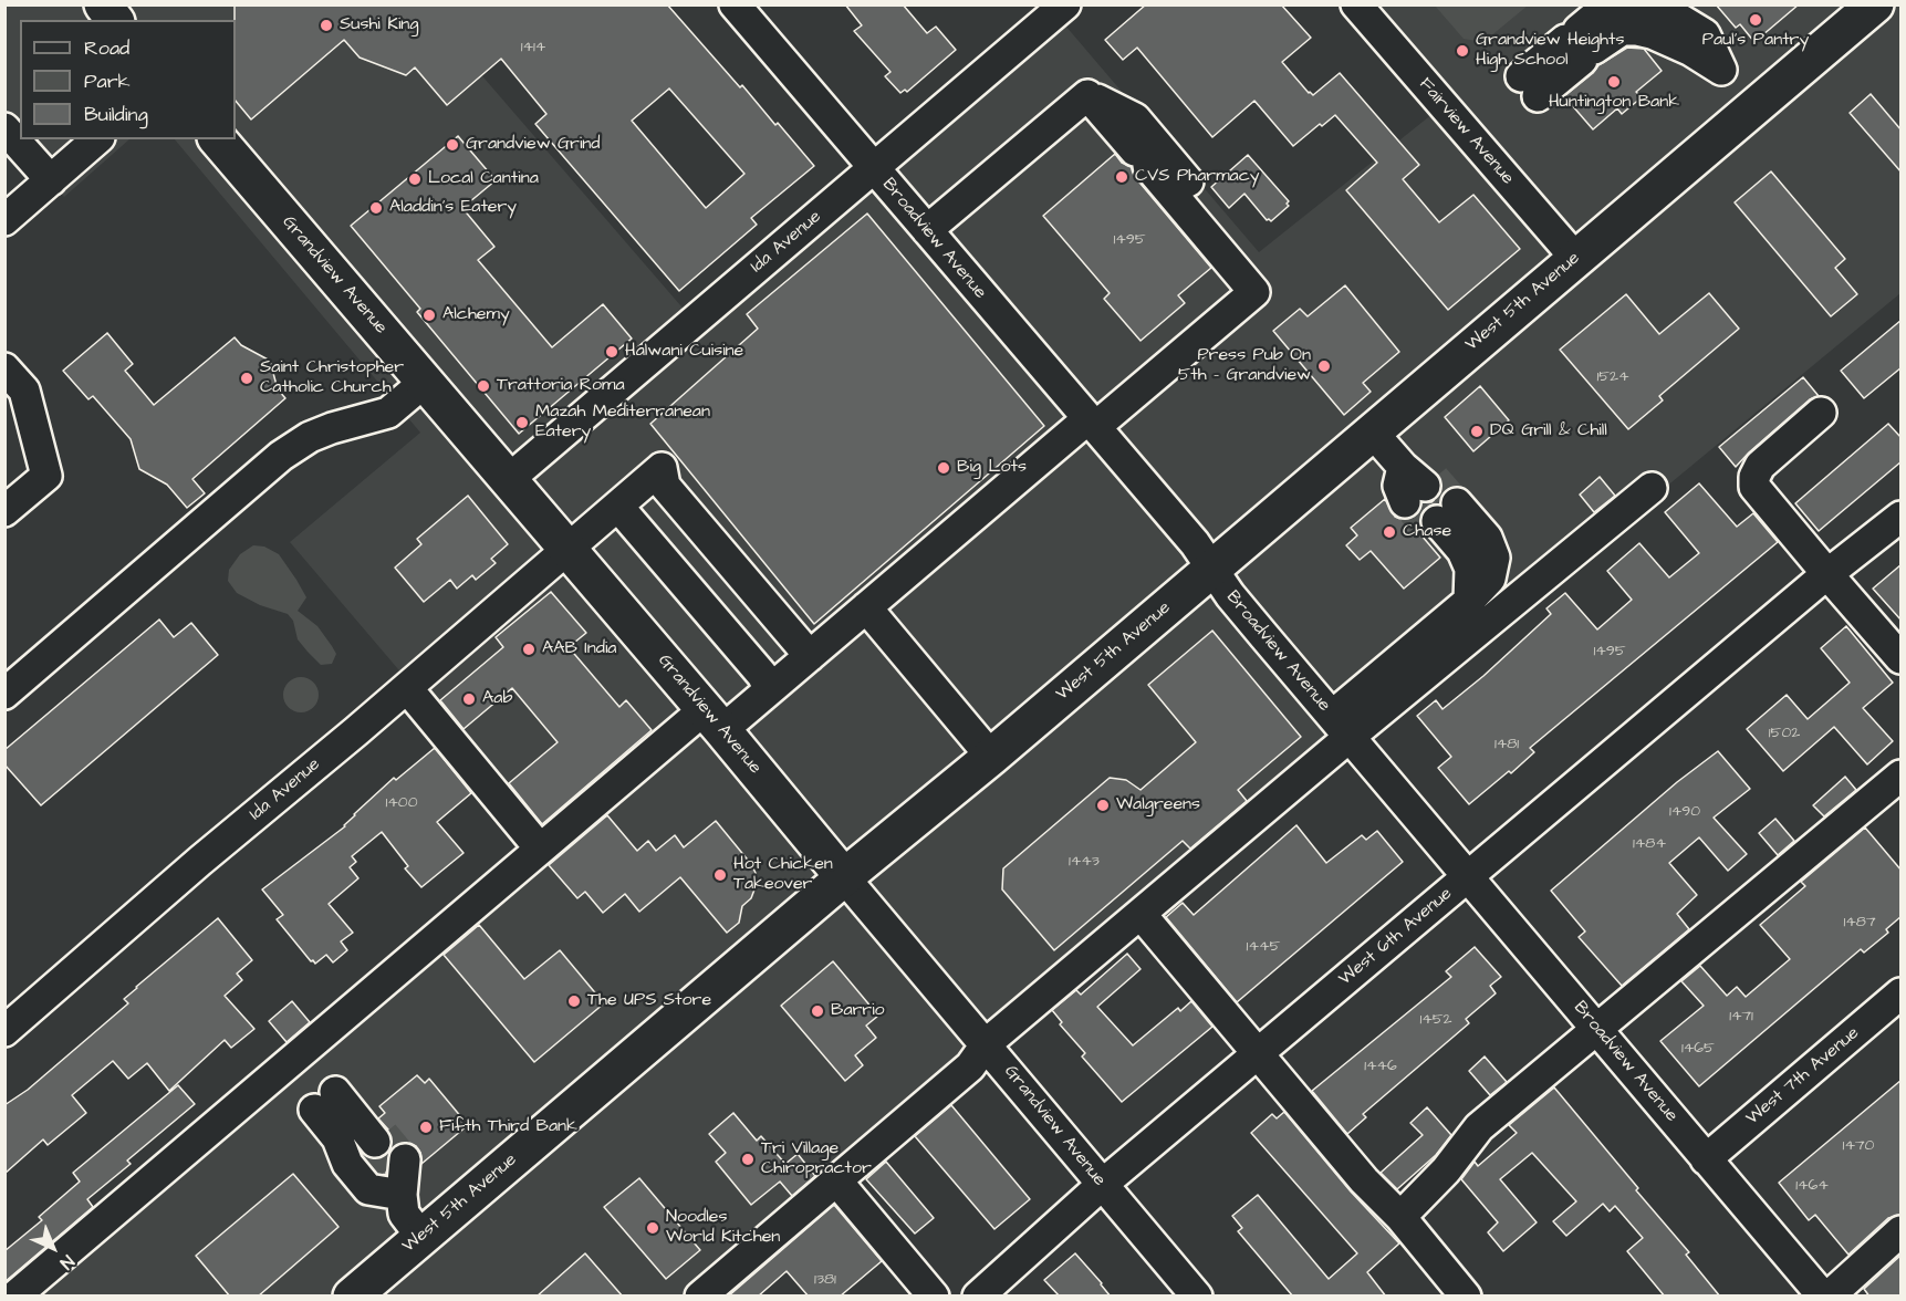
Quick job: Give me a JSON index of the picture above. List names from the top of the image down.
{
  "streets": {
    "main road": ["Grandview Avenue", "West 5th Avenue"],
    "street": [
      "Fairview Avenue",
      "Broadview Avenue",
      "Ida Avenue",
      "West 6th Avenue",
      "West 7th Avenue"
    ]
  },
  "crossings": [
    ["Fairview Avenue", "West 5th Avenue"],
    ["Broadview Avenue", "Ida Avenue"],
    ["Broadview Avenue", "West 5th Avenue"],
    ["Broadview Avenue", "West 6th Avenue"],
    ["Broadview Avenue", "West 7th Avenue"],
    ["Ida Avenue", "Grandview Avenue"],
    ["Grandview Avenue", "West 5th Avenue"],
    ["Grandview Avenue", "West 6th Avenue"]
  ],
  "places": [
    "Paul's Pantry",
    "Sushi King",
    "Grandview Heights High School",
    "Huntington Bank",
    "Grandview Grind",
    "CVS Pharmacy",
    "Local Cantina",
    "Aladdin's Eatery",
    "Alchemy",
    "Halwani Cuisine",
    "Press Pub On 5th - Grandview",
    "Saint Christopher Catholic Church",
    "Trattoria Roma",
    "Mazah Mediterranean Eatery",
    "DQ Grill & Chill",
    "Big Lots",
    "Chase",
    "AAB India",
    "Aab",
    "Walgreens",
    "Hot Chicken Takeover",
    "The UPS Store",
    "Barrio",
    "Fifth Third Bank",
    "Tri Village Chiropractor",
    "Noodles World Kitchen"
  ],
  "house_numbers": [
    "1414",
    "1495",
    "1524",
    "1495",
    "1502",
    "1481",
    "1400",
    "1490",
    "1484",
    "1443",
    "1487",
    "1445",
    "1471",
    "1452",
    "1465",
    "1446",
    "1470",
    "1464",
    "1381"
  ],
  "legend": ["Road", "Park", "Building"],
  "north": "bottom right"
}
